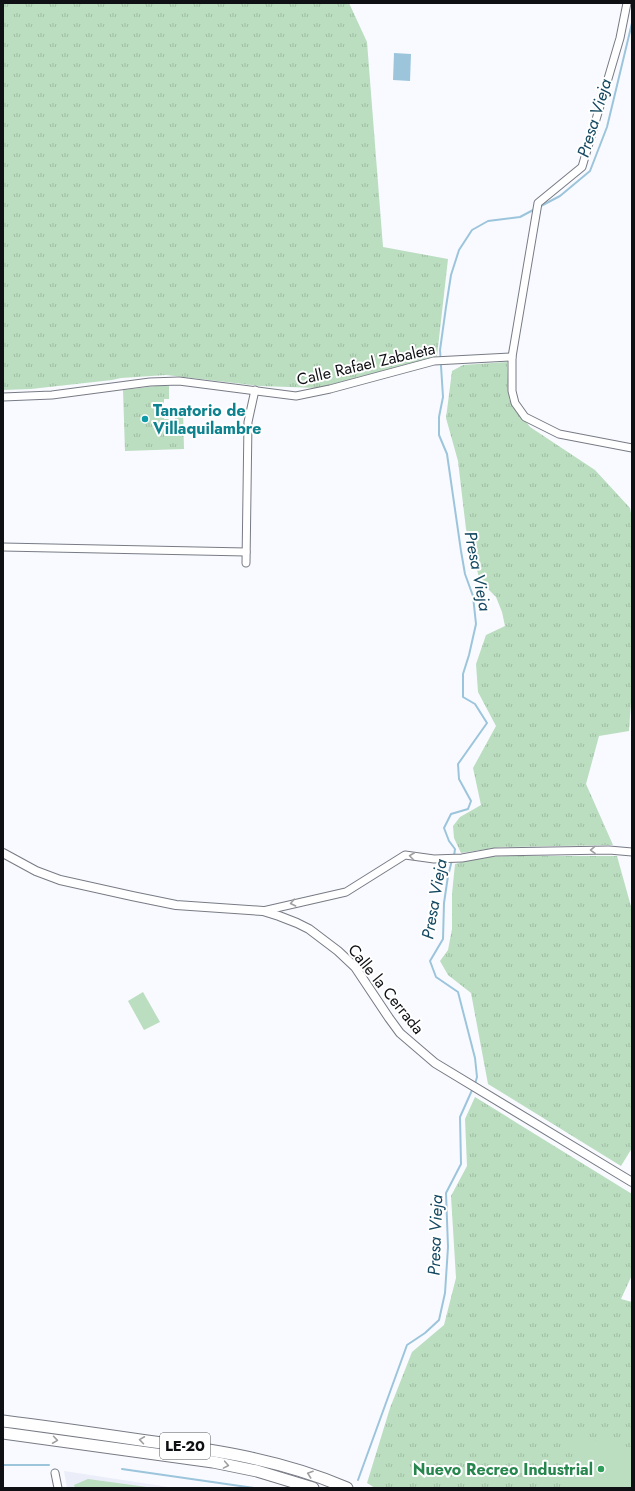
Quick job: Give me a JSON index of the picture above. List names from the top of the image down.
{
  "streets": {
    "highway": ["LE-20"],
    "street": ["Calle Rafael Zabaleta", "Calle la Cerrada"]
  },
  "water": ["Presa Vieja"],
  "places": ["Tanatorio de Villaquilambre", "Nuevo Recreo Industrial"]
}
